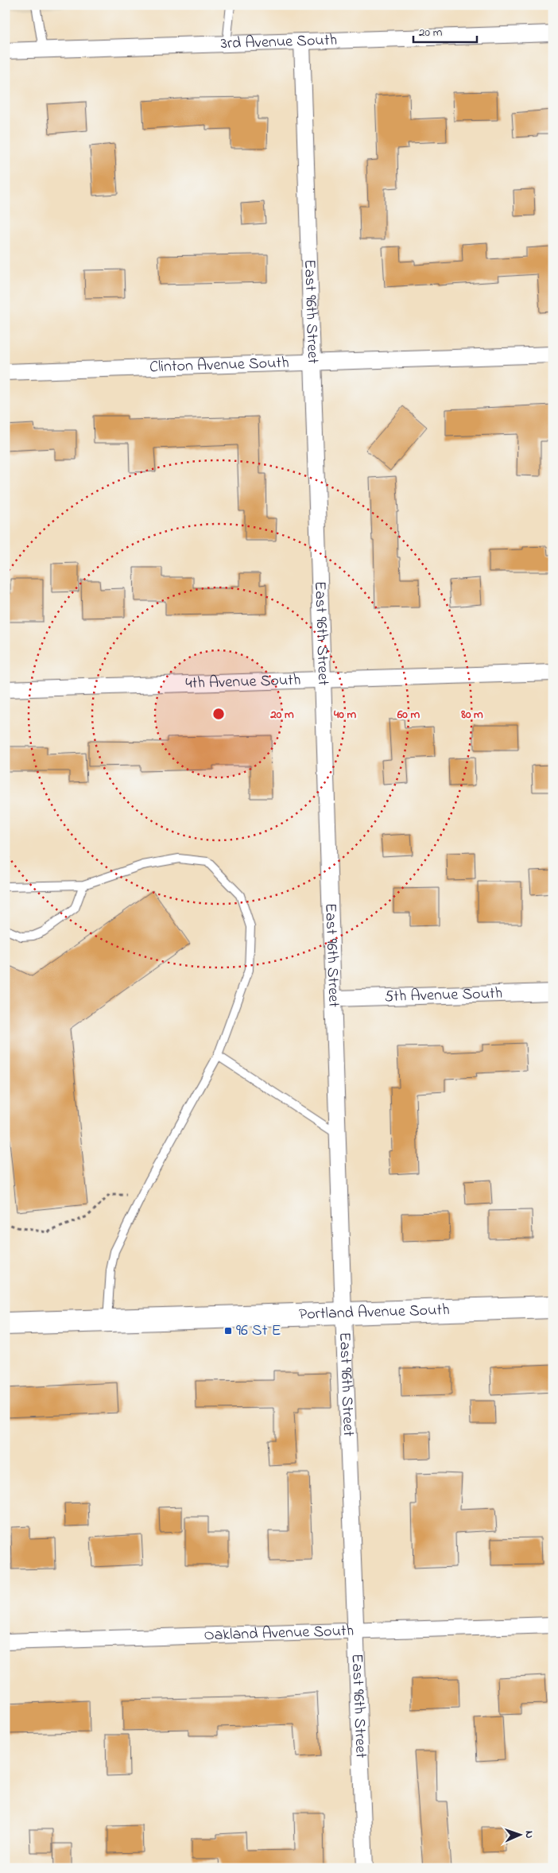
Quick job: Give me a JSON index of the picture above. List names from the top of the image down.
{
  "streets": {
    "main road": ["Portland Avenue South"],
    "street": [
      "3rd Avenue South",
      "East 96th Street",
      "Clinton Avenue South",
      "4th Avenue South",
      "5th Avenue South",
      "Oakland Avenue South"
    ]
  },
  "crossings": [
    ["3rd Avenue South", "East 96th Street"],
    ["East 96th Street", "Clinton Avenue South"],
    ["East 96th Street", "4th Avenue South"],
    ["East 96th Street", "5th Avenue South"],
    ["East 96th Street", "Portland Avenue South"],
    ["East 96th Street", "Oakland Avenue South"]
  ],
  "places": {
    "transit": ["96 St E"]
  },
  "scale_bar": "20 m",
  "north": "right",
  "rings": [
    "20 m",
    "40 m",
    "60 m",
    "80 m"
  ]
}
